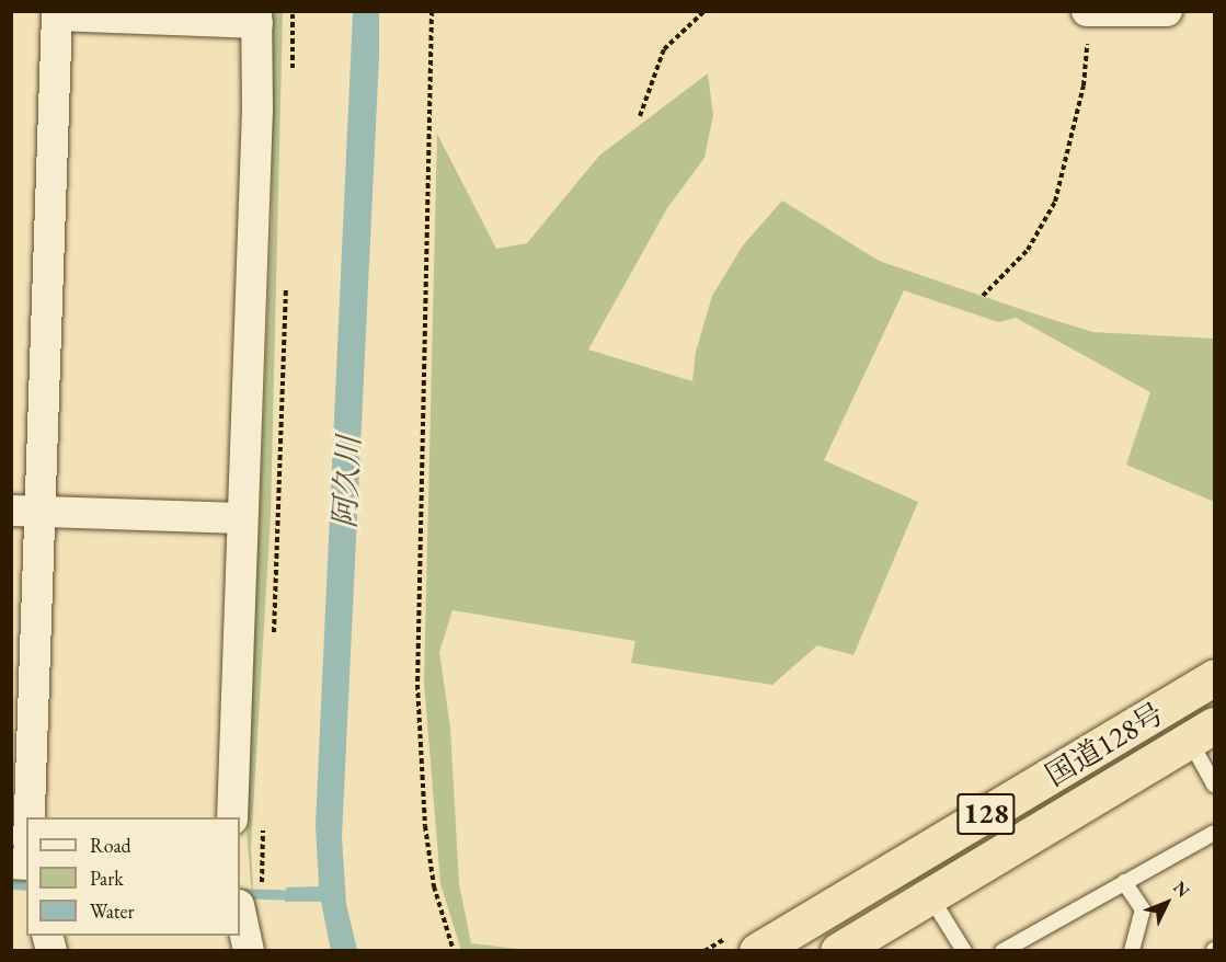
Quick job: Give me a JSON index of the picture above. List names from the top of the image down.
{
  "streets": {
    "highway": ["国道128号", "128"]
  },
  "water": ["阿久川"],
  "legend": ["Road", "Park", "Water"],
  "north": "top right"
}
